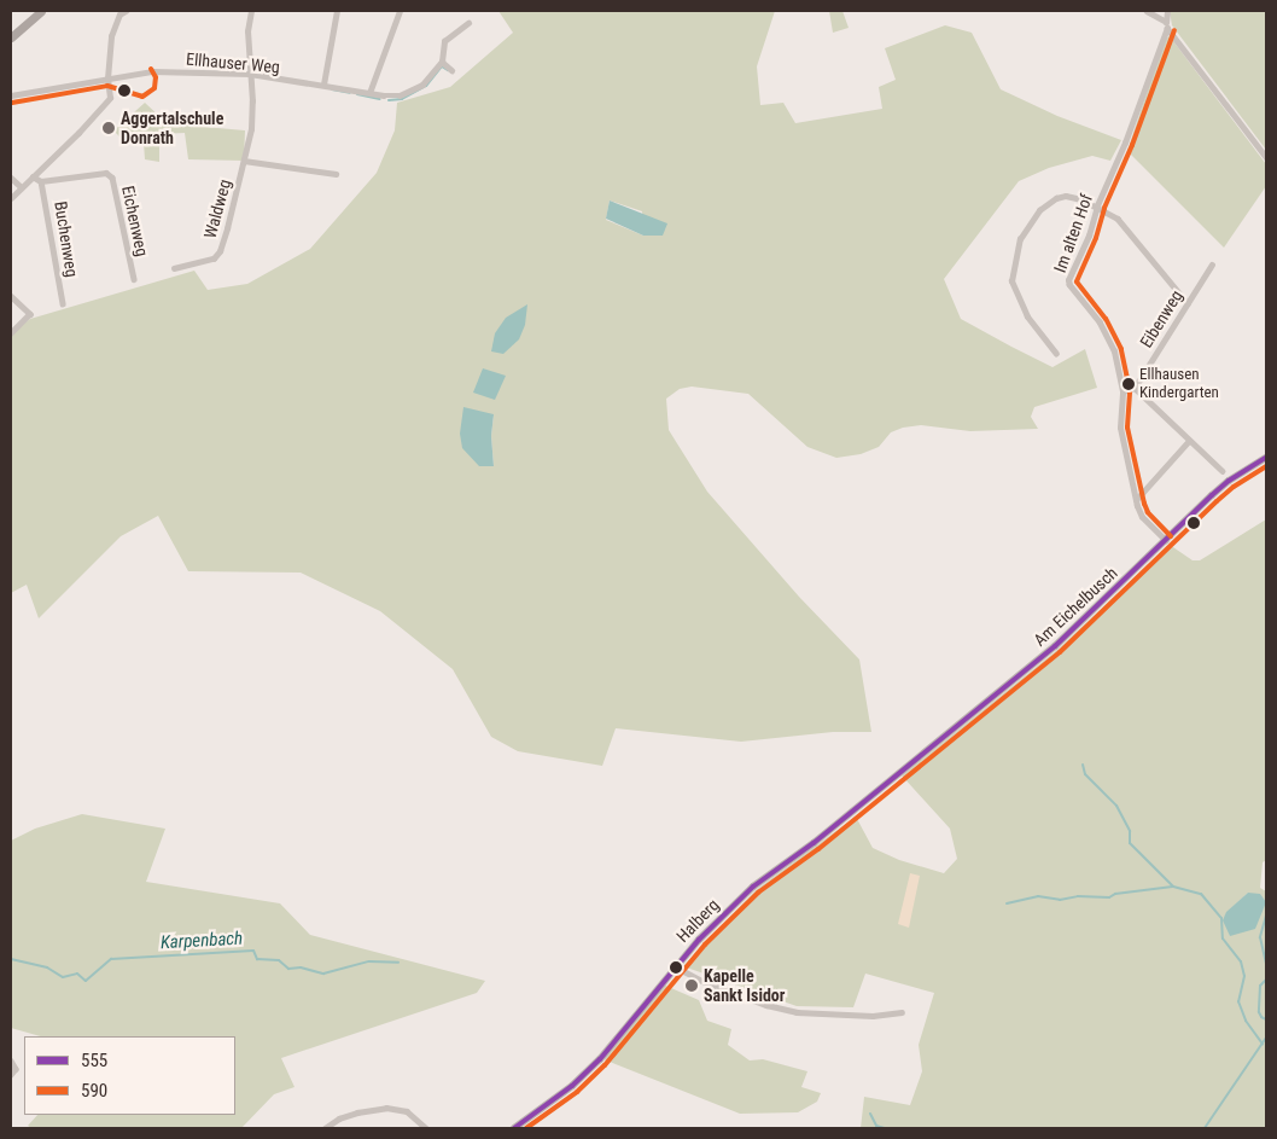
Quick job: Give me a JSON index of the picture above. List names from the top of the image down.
{
  "streets": {
    "street": [
      "Ellhauser Weg",
      "Waldweg",
      "Eichenweg",
      "Im alten Hof",
      "Buchenweg",
      "Eibenweg",
      "Am Eichelbusch",
      "Halberg"
    ]
  },
  "crossings": [
    ["Ellhauser Weg", "Waldweg"],
    ["Eichenweg", "Buchenweg"],
    ["Im alten Hof", "Am Eichelbusch"],
    ["Am Eichelbusch", "Halberg"]
  ],
  "water": ["Karpenbach"],
  "places": ["Aggertalschule Donrath", "Ellhausen Kindergarten", "Kapelle Sankt Isidor"],
  "lines": ["transit line 590", "transit line 555"],
  "legend": ["555", "590"]
}
